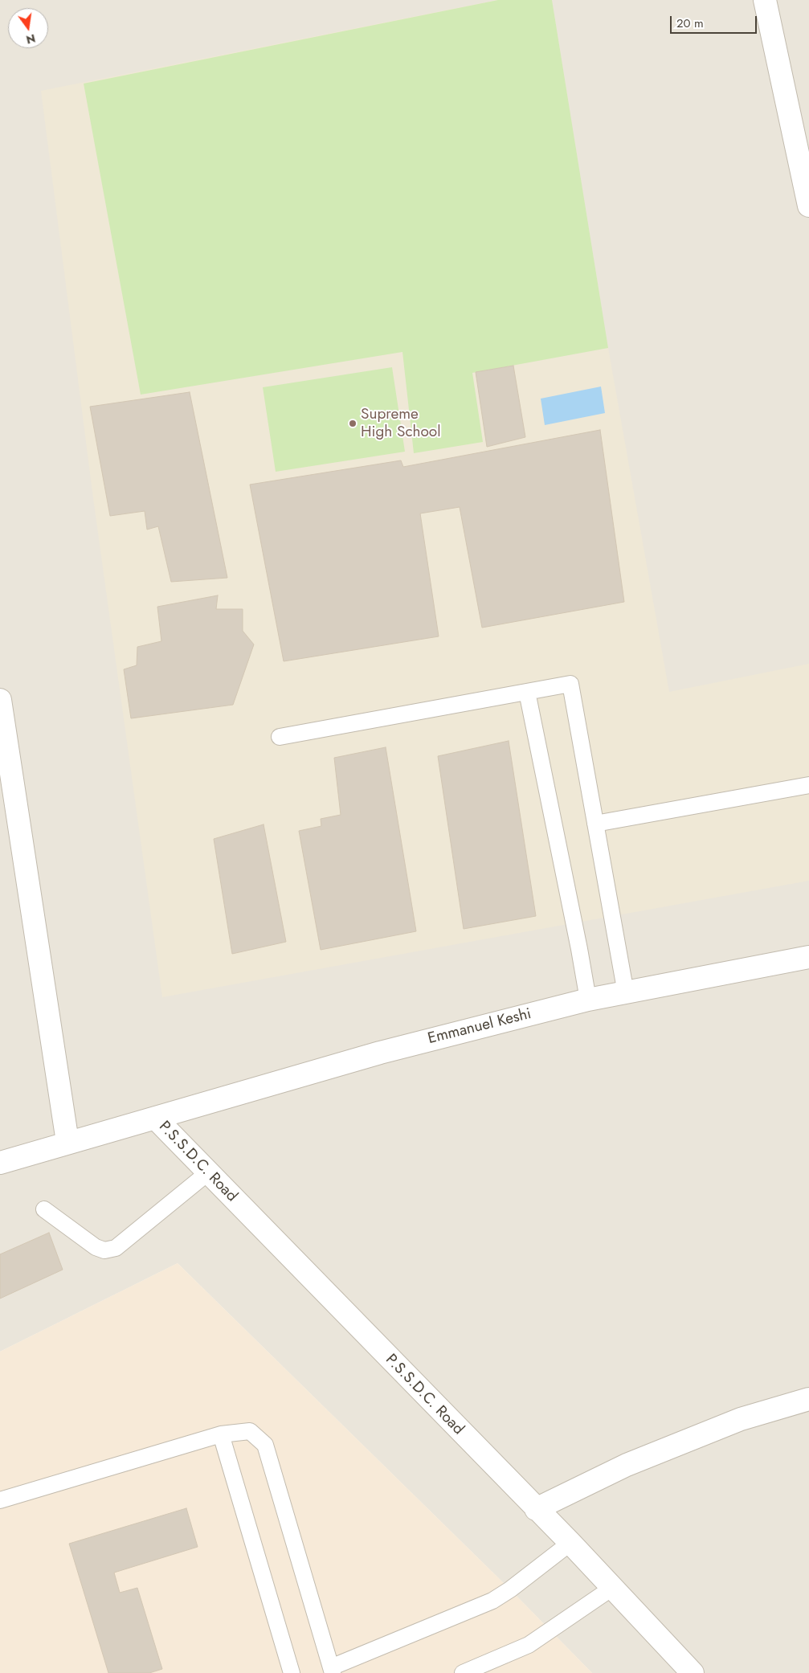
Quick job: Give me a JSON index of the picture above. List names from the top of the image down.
{
  "streets": {
    "street": ["Emmanuel Keshi", "P.S.S.D.C. Road"]
  },
  "crossings": [
    ["Emmanuel Keshi", "P.S.S.D.C. Road"]
  ],
  "places": ["Supreme High School"],
  "scale_bar": "20 m",
  "north": "bottom"
}
